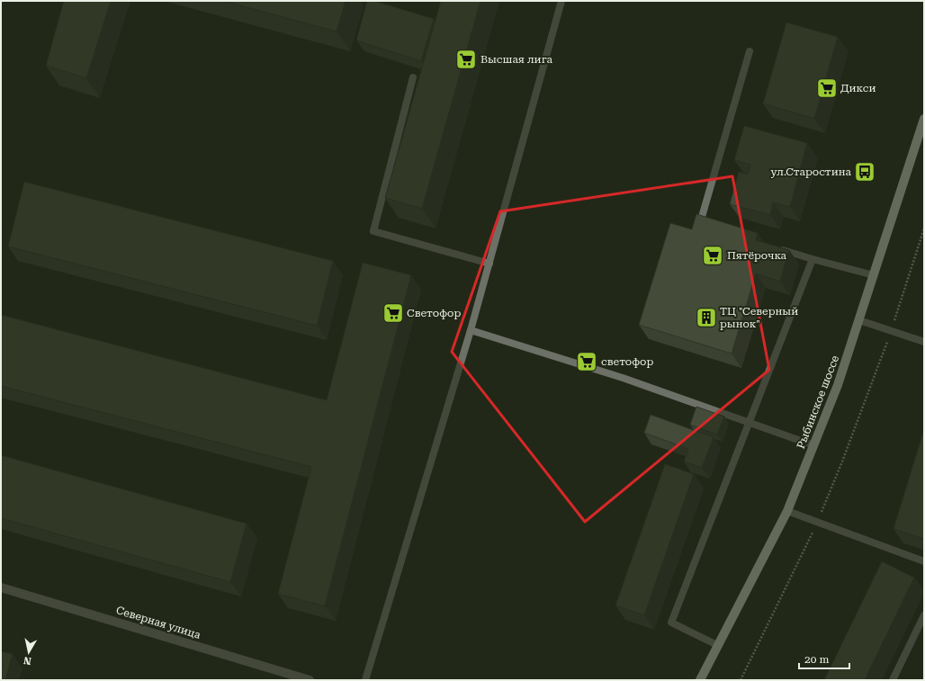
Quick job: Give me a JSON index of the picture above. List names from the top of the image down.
{
  "streets": {
    "main road": ["Рыбинское шоссе"],
    "street": ["Северная улица"]
  },
  "places": {
    "supermarket": [
      "Высшая лига",
      "Дикси",
      "Пятёрочка",
      "Светофор",
      "светофор"
    ],
    "bus stop": ["ул.Старостина"],
    "building": ["ТЦ \"Северный рынок\""]
  },
  "scale_bar": "20 m",
  "north": "bottom"
}
